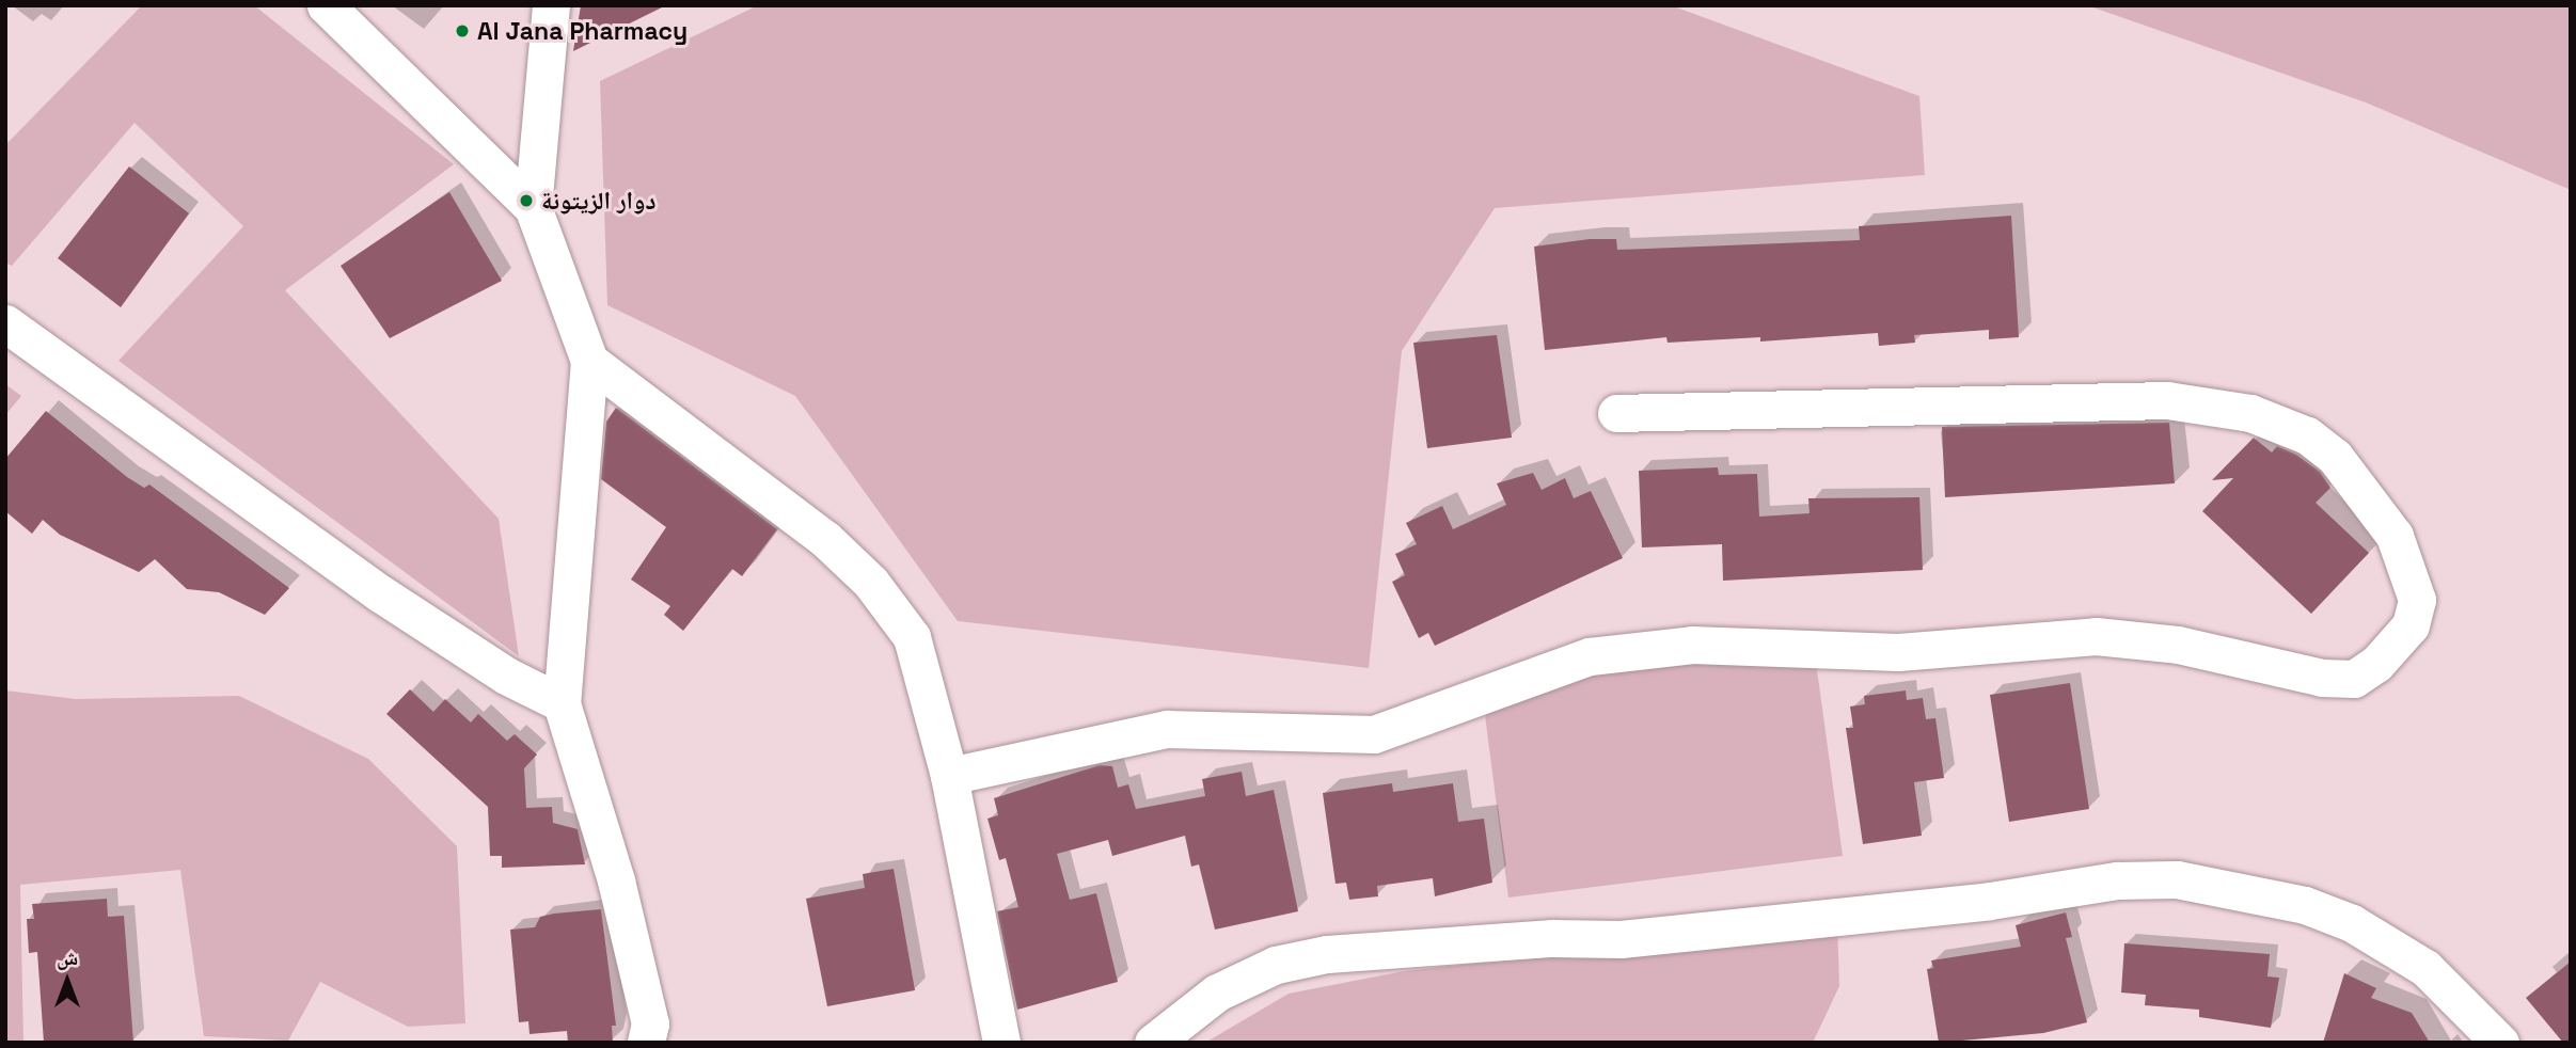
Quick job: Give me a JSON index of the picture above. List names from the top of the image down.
{
  "places": ["Al Jana Pharmacy", "دوار الزيتونة"],
  "north": "top"
}
